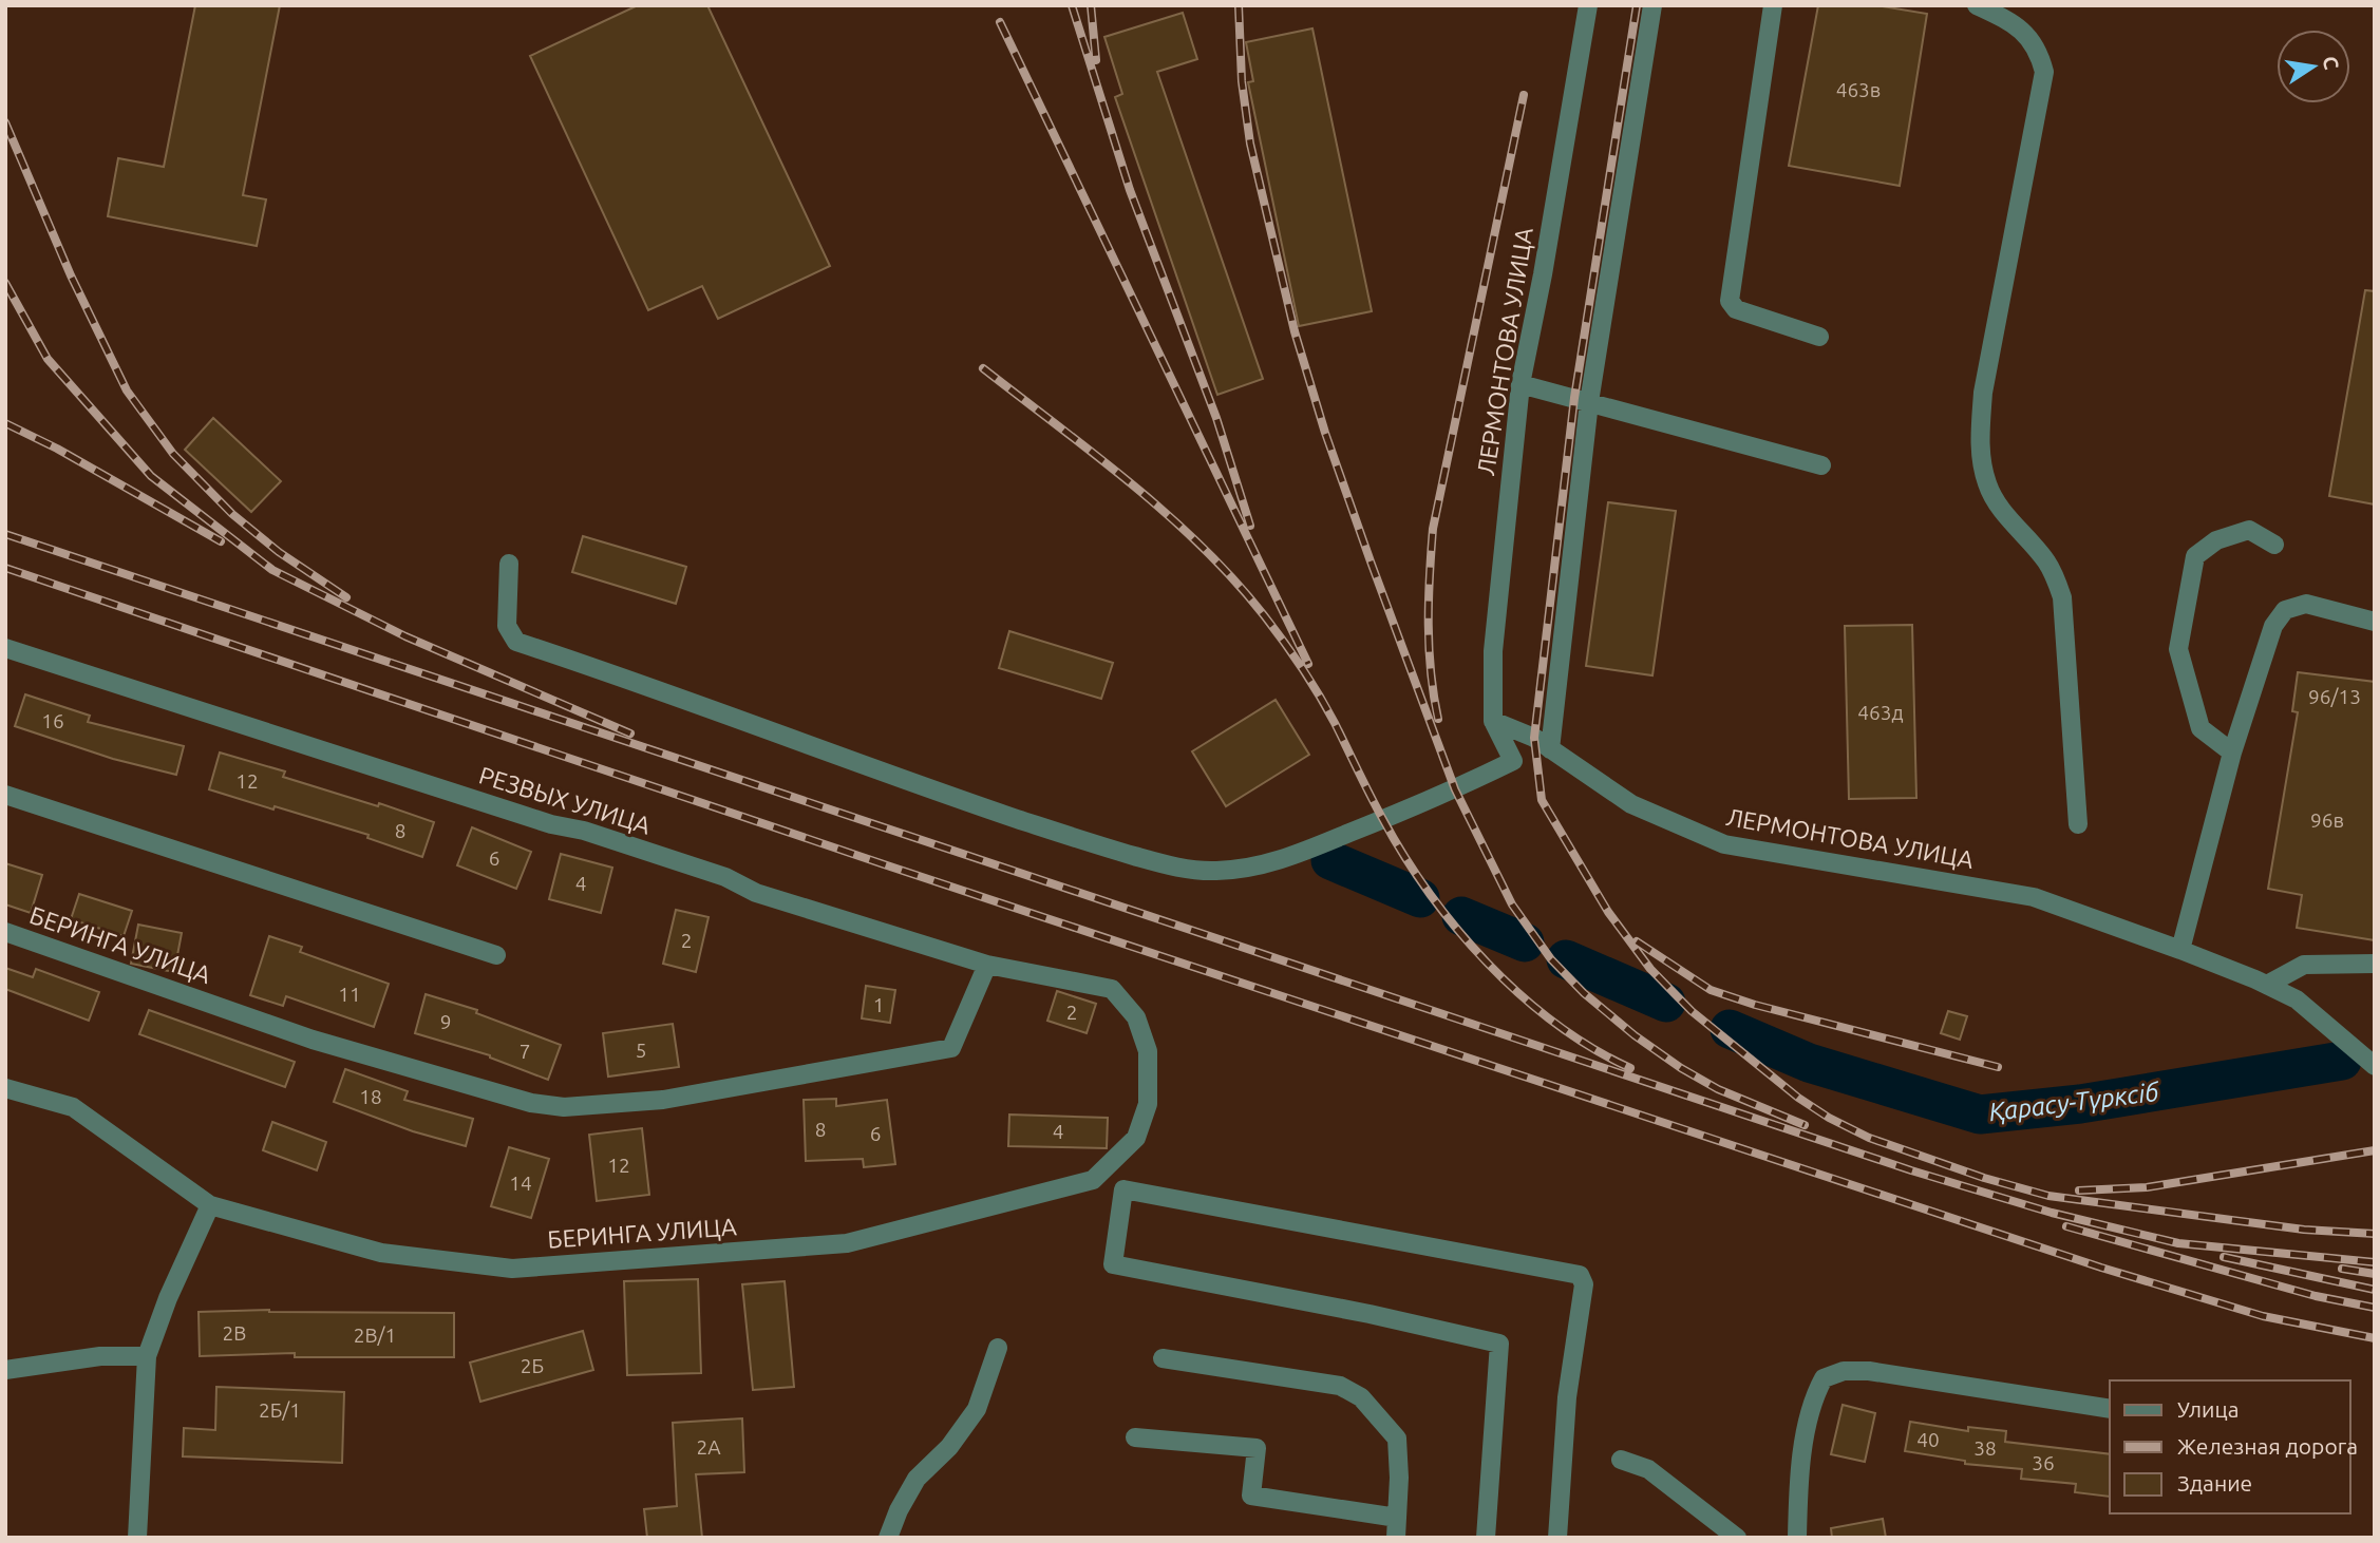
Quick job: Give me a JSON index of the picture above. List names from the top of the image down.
{
  "streets": {
    "street": ["ЛЕРМОНТОВА УЛИЦА", "РЕЗВЫХ УЛИЦА", "БЕРИНГА УЛИЦА"]
  },
  "crossings": [
    ["РЕЗВЫХ УЛИЦА", "БЕРИНГА УЛИЦА"]
  ],
  "water": ["Қарасу-Түрксіб"],
  "house_numbers": [
    "463в",
    "96/13",
    "463д",
    "16",
    "12",
    "96в",
    "8",
    "6",
    "4",
    "2",
    "11",
    "1",
    "2",
    "9",
    "5",
    "7",
    "18",
    "8",
    "4",
    "6",
    "12",
    "14",
    "2В",
    "2В/1",
    "2Б",
    "2Б/1",
    "40",
    "2А",
    "38",
    "36"
  ],
  "legend": ["Улица", "Железная дорога", "Здание"],
  "north": "right"
}
